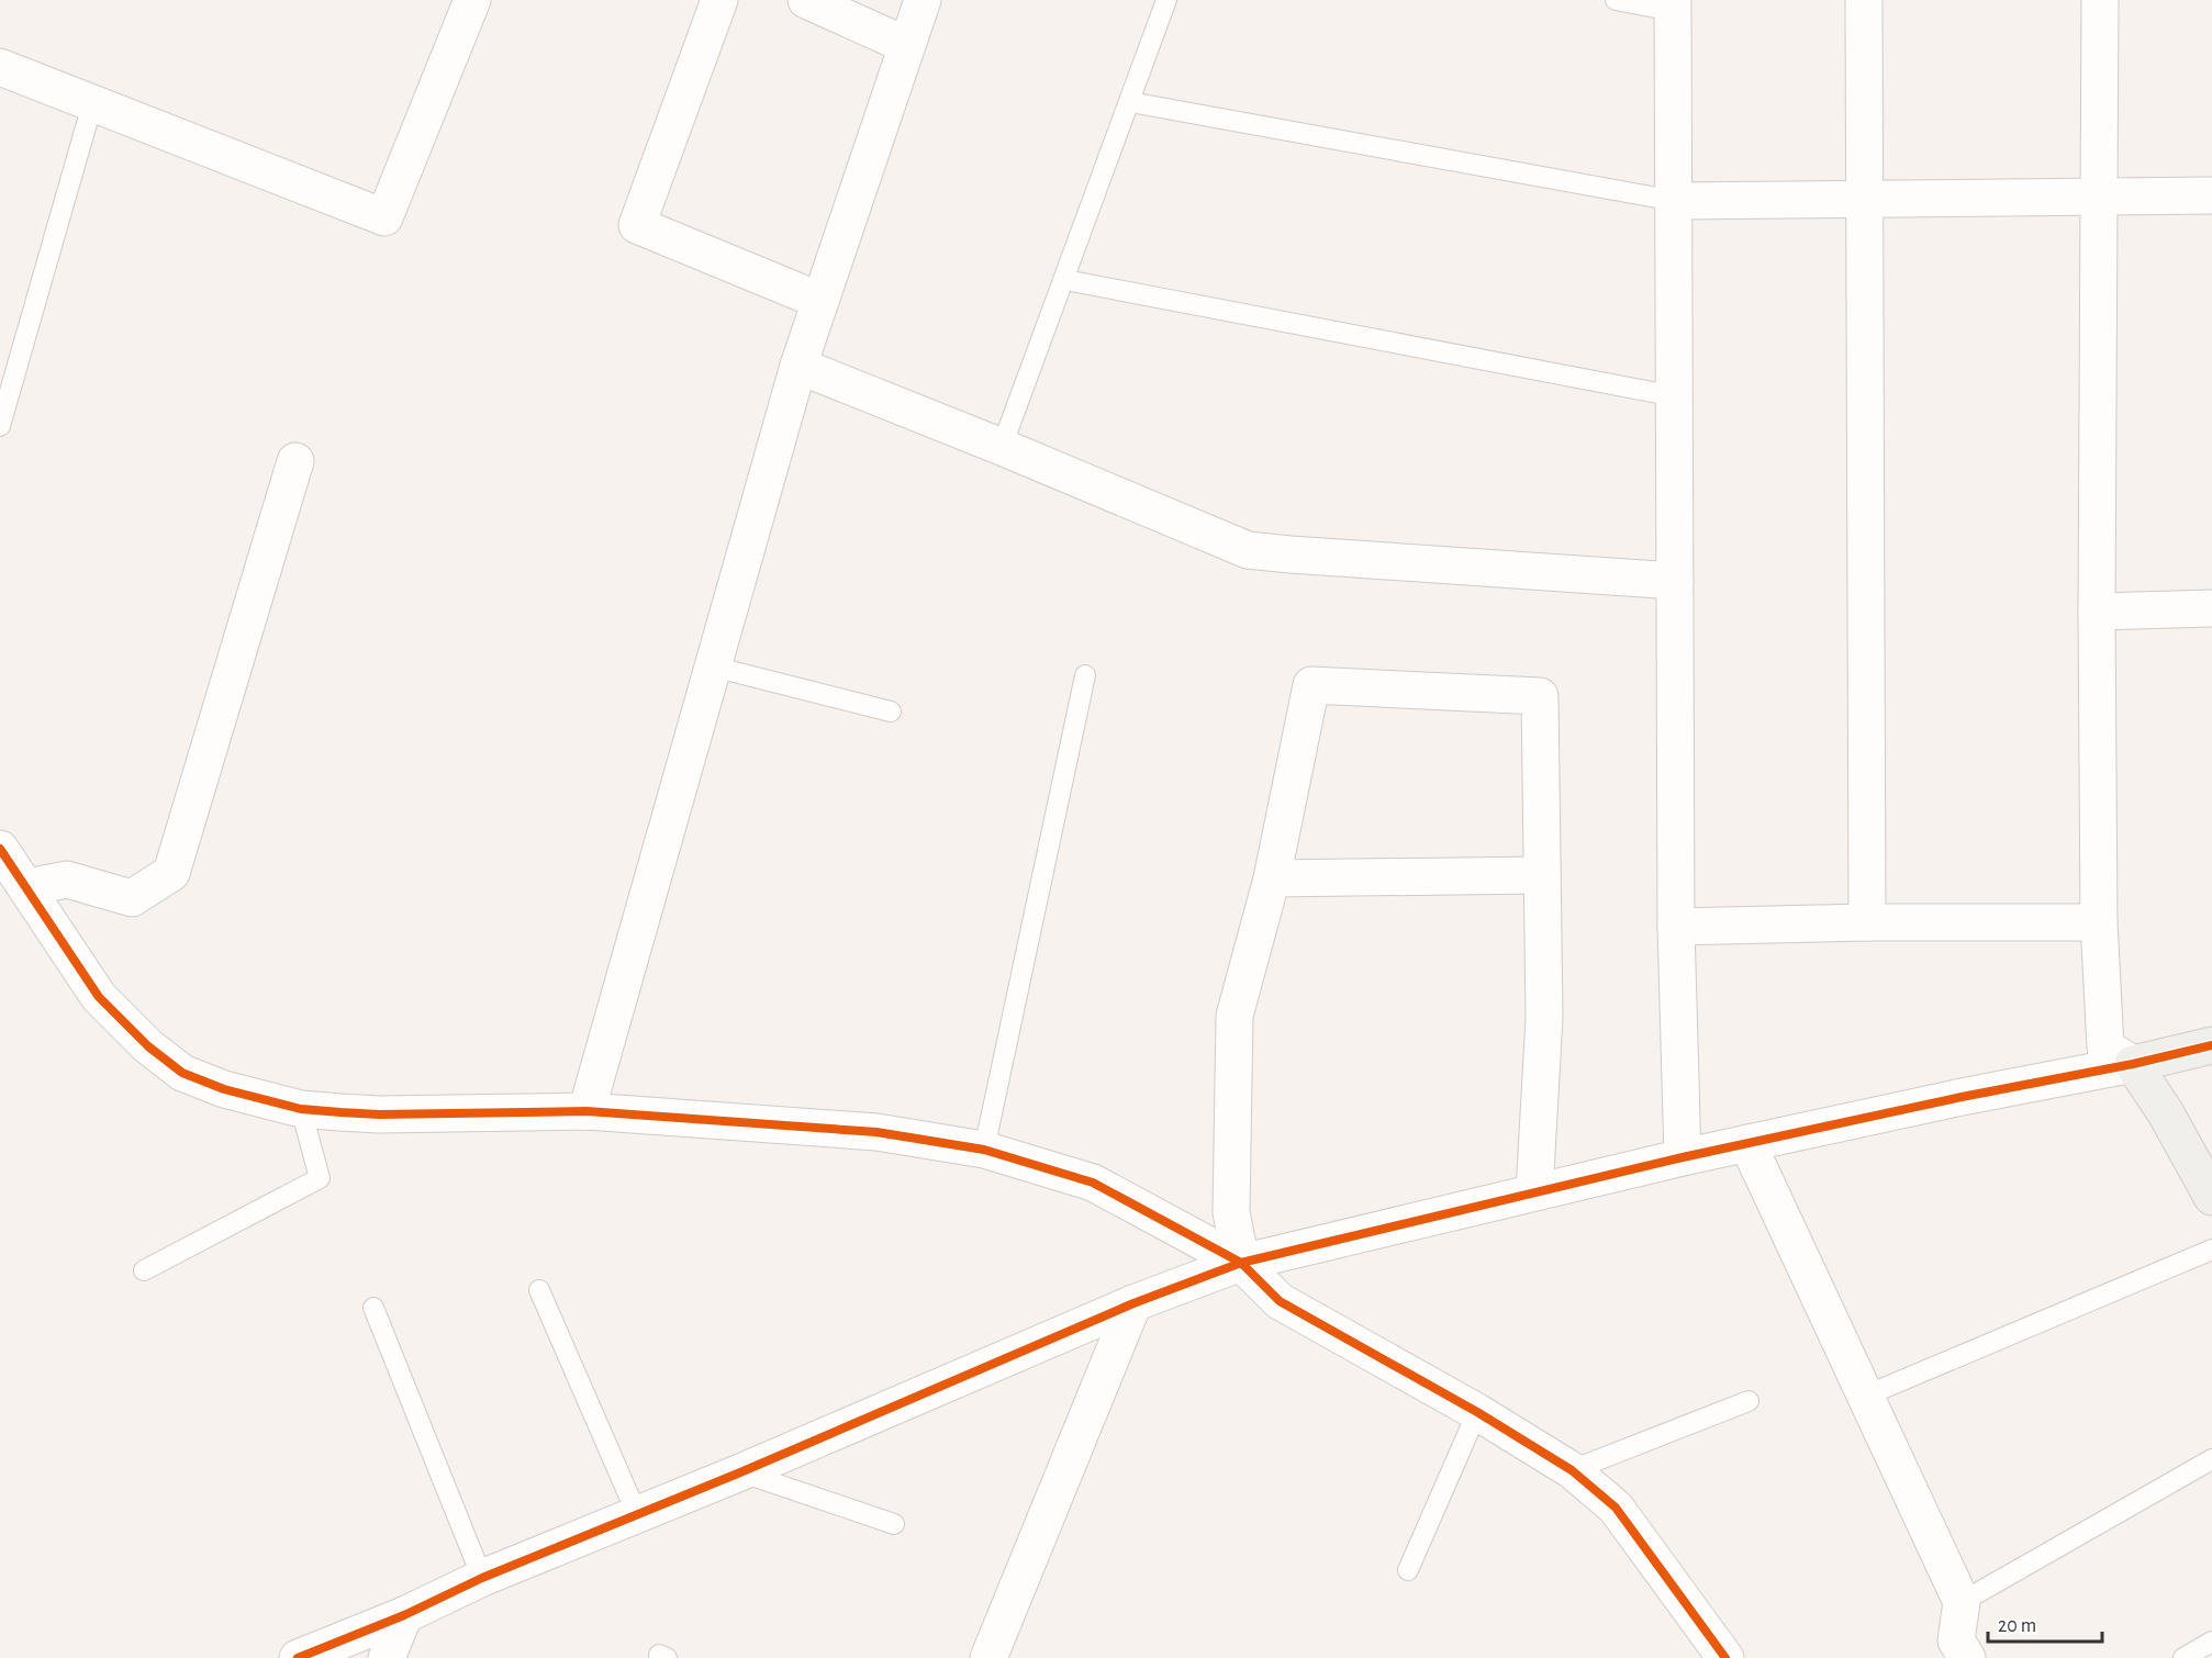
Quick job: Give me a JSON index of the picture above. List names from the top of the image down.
{
  "scale_bar": "20 m"
}
